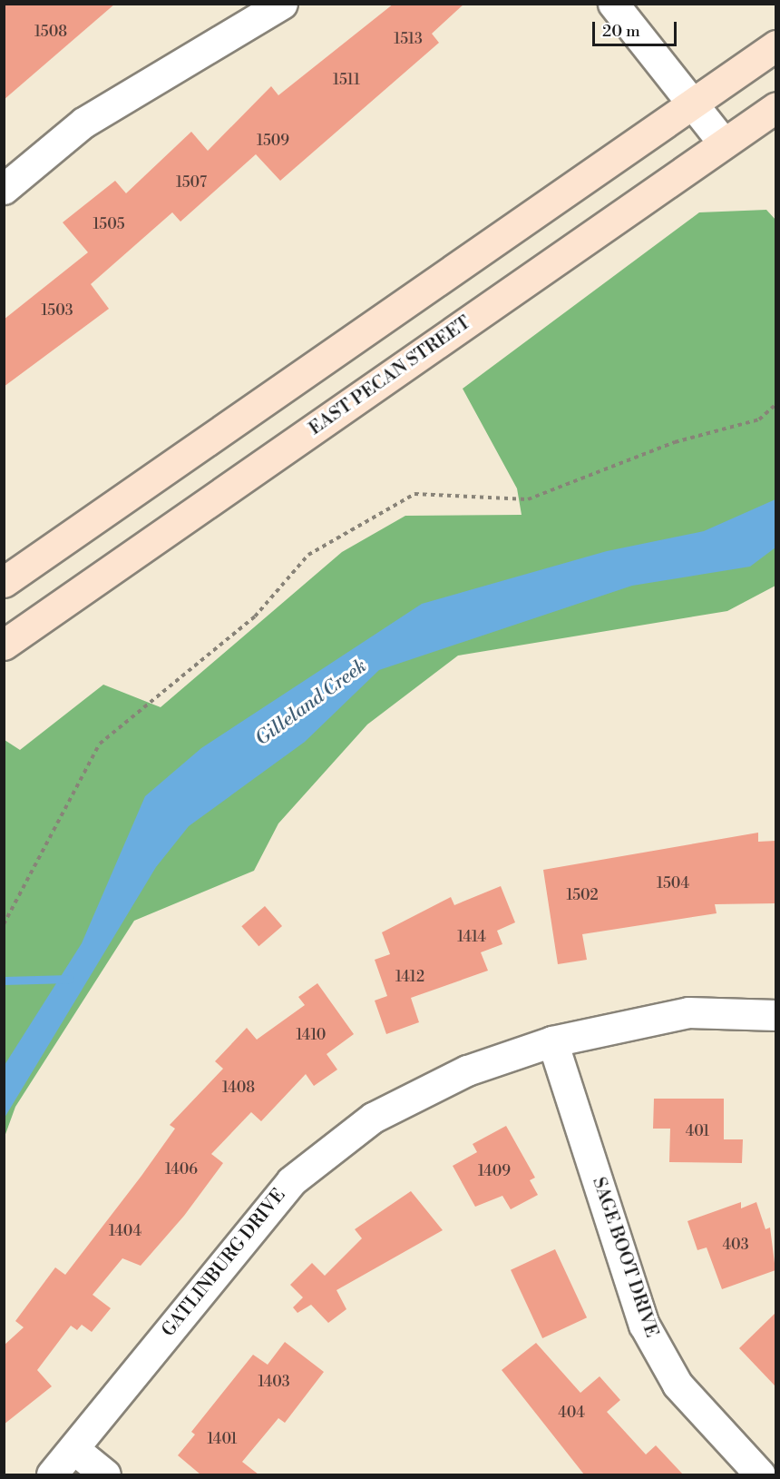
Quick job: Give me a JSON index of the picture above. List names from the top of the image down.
{
  "streets": {
    "main road": ["EAST PECAN STREET"],
    "street": ["SAGE BOOT DRIVE", "GATLINBURG DRIVE"]
  },
  "crossings": [
    ["SAGE BOOT DRIVE", "GATLINBURG DRIVE"]
  ],
  "water": ["Gilleland Creek"],
  "house_numbers": [
    "1508",
    "1513",
    "1511",
    "1509",
    "1507",
    "1505",
    "1503",
    "1504",
    "1502",
    "1414",
    "1412",
    "1410",
    "1408",
    "401",
    "1406",
    "1409",
    "1404",
    "403",
    "1403",
    "404",
    "1401"
  ],
  "scale_bar": "20 m"
}
